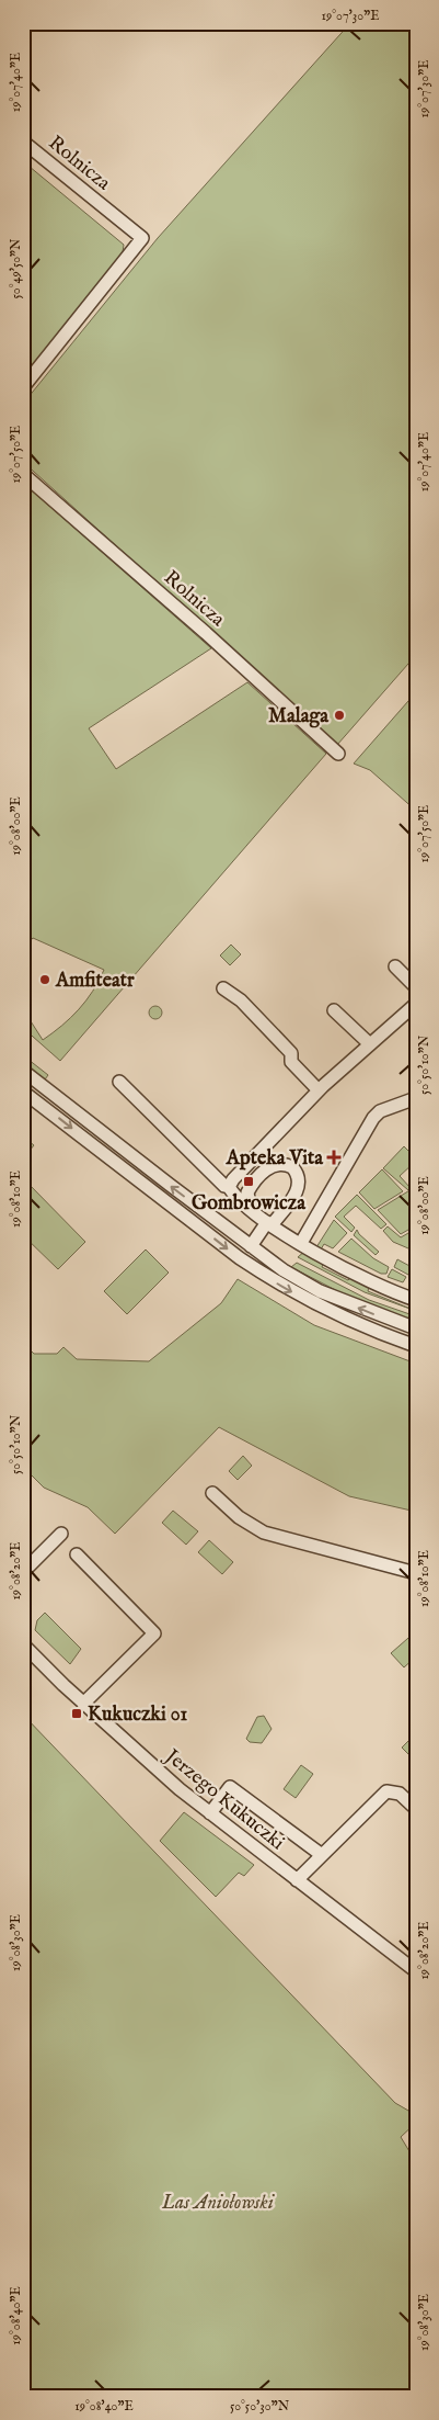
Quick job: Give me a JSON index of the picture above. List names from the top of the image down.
{
  "streets": {
    "street": ["Rolnicza", "Jerzego Kukuczki"]
  },
  "parks": ["Las Aniołowski"],
  "places": {
    "other": ["Malaga", "Amfiteatr"],
    "health": ["Apteka Vita"],
    "transit": ["Gombrowicza", "Kukuczki 01"]
  },
  "coordinates": [
    "19°07'30\"E",
    "19°07'40\"E",
    "50°49'50\"N",
    "19°07'50\"E",
    "19°08'00\"E",
    "50°50'10\"N",
    "19°08'10\"E",
    "19°08'20\"E",
    "19°08'30\"E",
    "19°08'40\"E",
    "50°50'30\"N"
  ]
}
